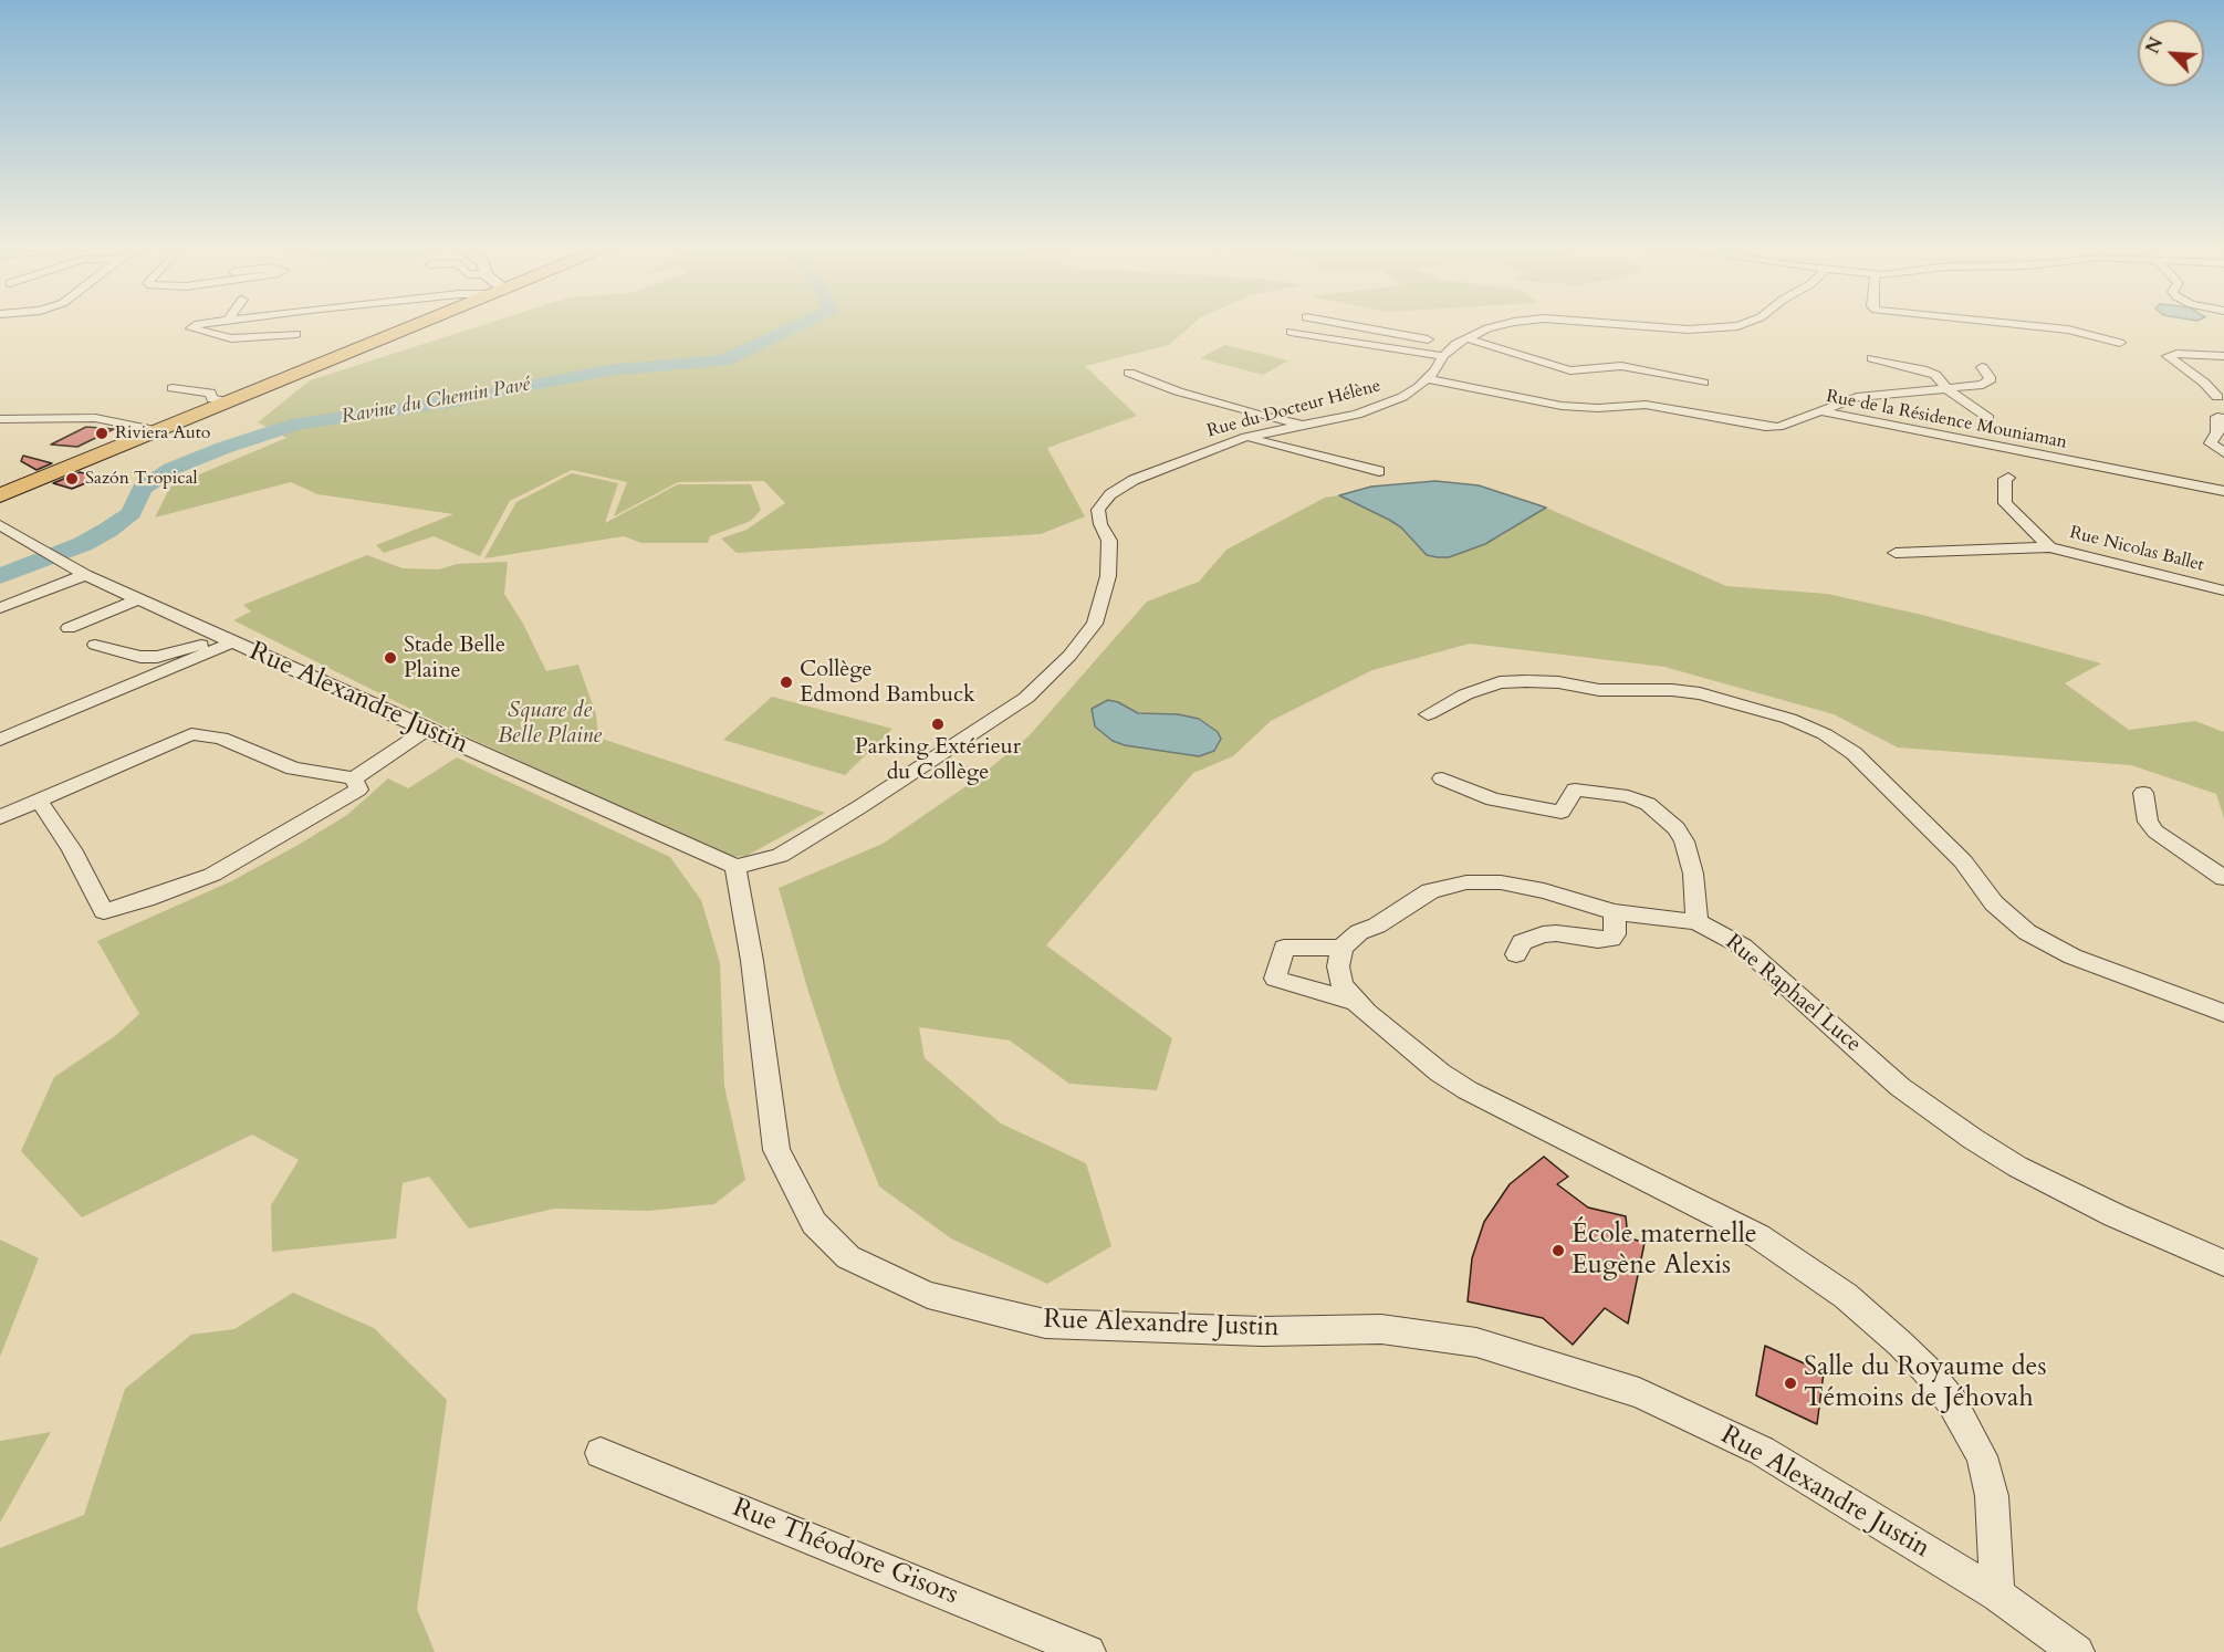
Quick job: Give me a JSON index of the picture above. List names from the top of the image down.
{
  "streets": {
    "street": [
      "Rue du Docteur Hélène",
      "Rue de la Résidence Mouniaman",
      "Rue Nicolas Ballet",
      "Rue Alexandre Justin",
      "Rue Raphael Luce",
      "Rue Théodore Gisors"
    ]
  },
  "crossings": [
    ["Rue du Docteur Hélène", "Rue de la Résidence Mouniaman"],
    ["Rue du Docteur Hélène", "Rue Alexandre Justin"]
  ],
  "water": ["Ravine du Chemin Pavé"],
  "parks": ["Square de Belle Plaine"],
  "places": [
    "Riviera Auto",
    "Sazón Tropical",
    "Stade Belle Plaine",
    "Collège Edmond Bambuck",
    "Parking Extérieur du Collège",
    "École maternelle Eugène Alexis",
    "Salle du Royaume des Témoins de Jéhovah"
  ],
  "north": "top left"
}
